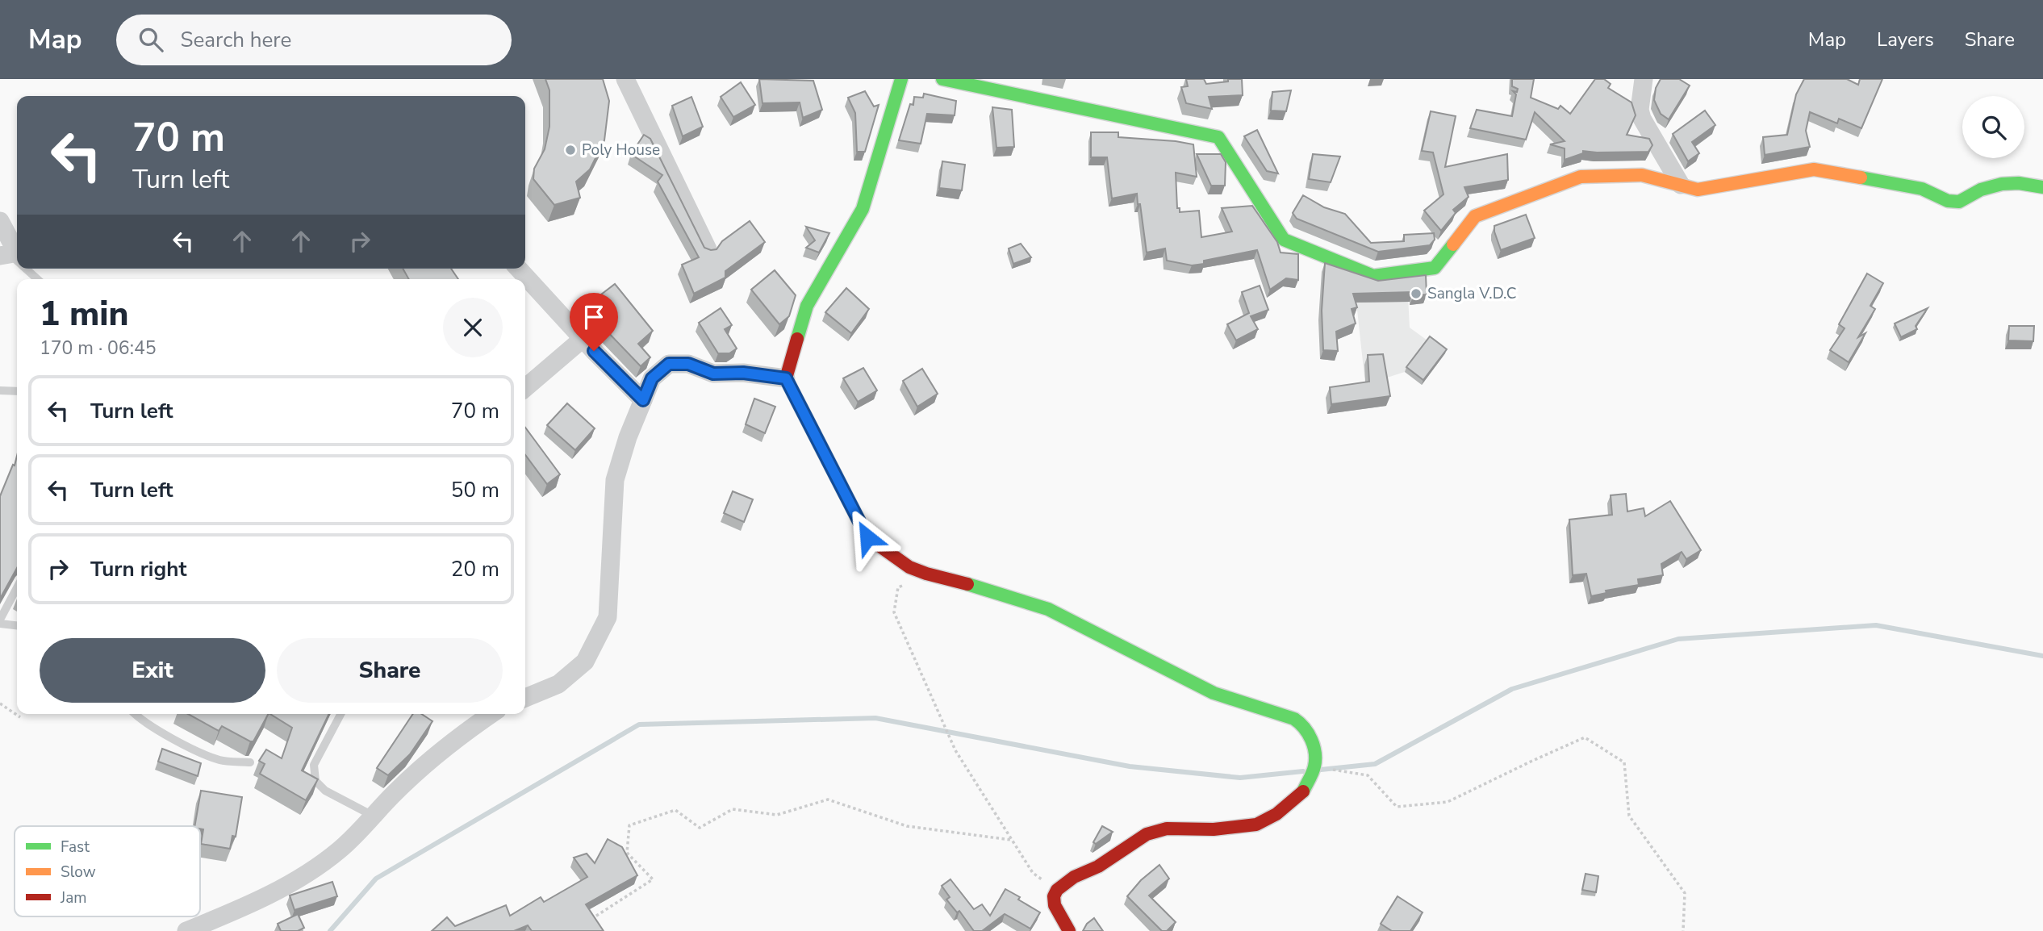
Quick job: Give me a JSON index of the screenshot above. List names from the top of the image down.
{
  "places": ["Poly House", "Sangla V.D.C"],
  "legend": ["Fast", "Slow", "Jam"],
  "page": {
    "header": "Map",
    "search": "Search here",
    "nav": ["Map", "Layers", "Share"],
    "turn": ["70 m", "Turn left"],
    "heading": ["1 min", "170 m · 06:45"],
    "list": [
      {
        "name": "Turn left",
        "value": "70 m"
      },
      {
        "name": "Turn left",
        "value": "50 m"
      },
      {
        "name": "Turn right",
        "value": "20 m"
      }
    ],
    "buttons": ["Exit", "Share"]
  }
}
